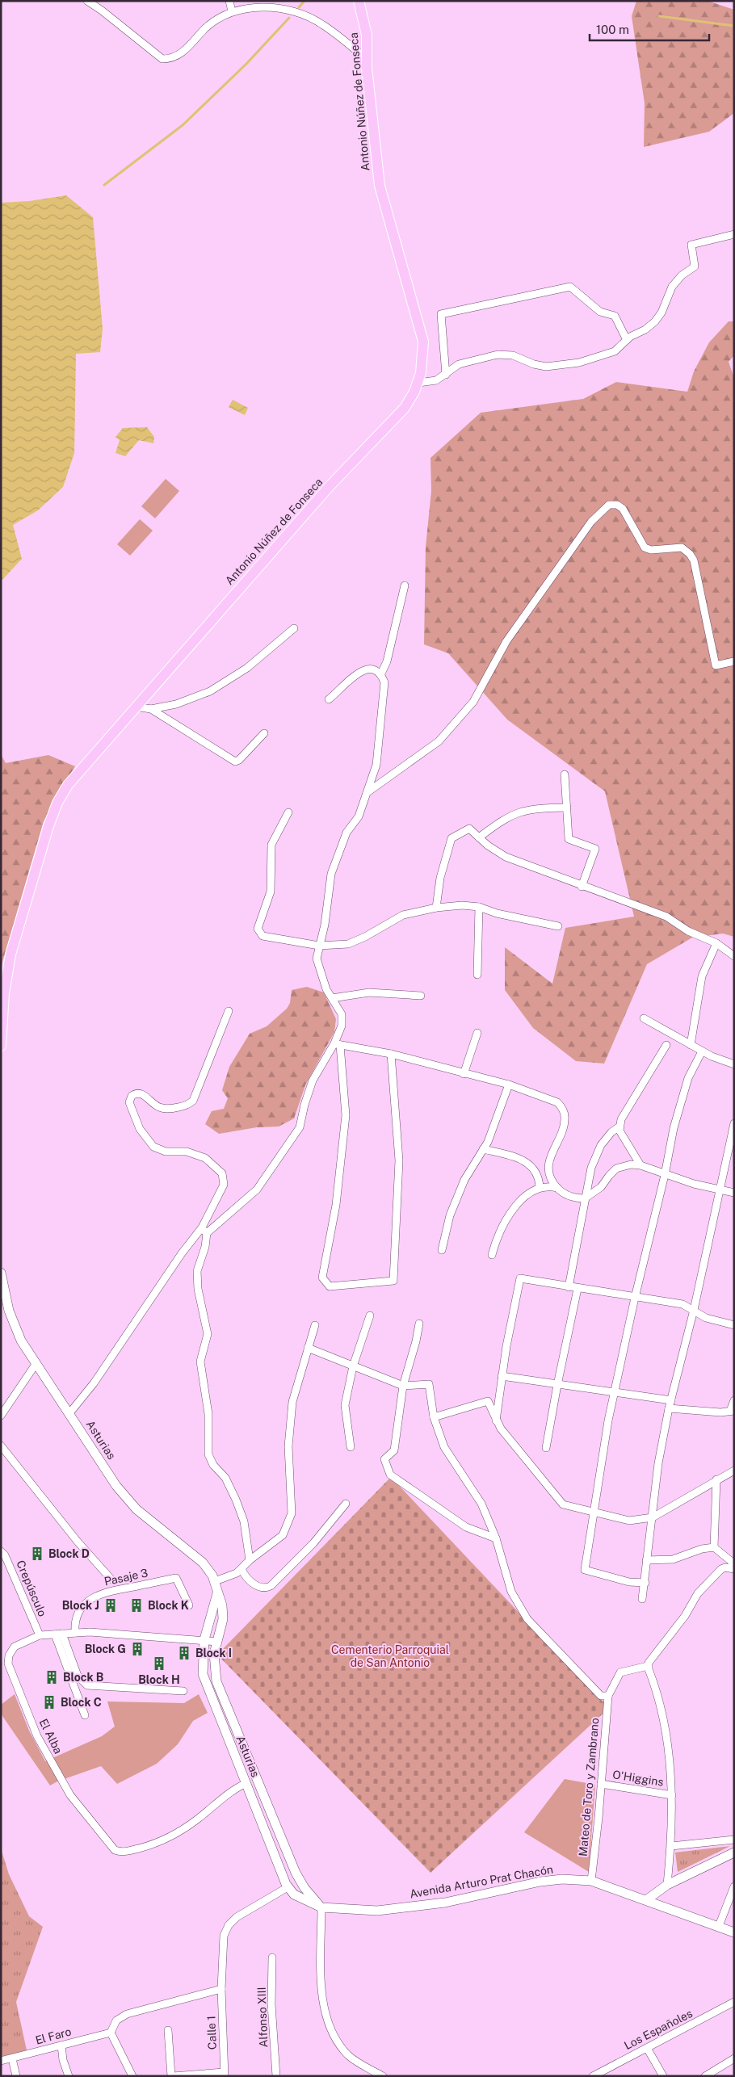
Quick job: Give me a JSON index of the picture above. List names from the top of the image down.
{
  "streets": {
    "main road": ["Antonio Núñez de Fonseca"],
    "street": [
      "Asturias",
      "Pasaje 3",
      "Crepúsculo",
      "El Alba",
      "O'Higgins",
      "Mateo de Toro y Zambrano",
      "Avenida Arturo Prat Chacón",
      "Alfonso XIII",
      "Los Españoles",
      "Calle 1",
      "El Faro"
    ]
  },
  "crossings": [
    ["Asturias", "El Alba"],
    ["Asturias", "Avenida Arturo Prat Chacón"],
    ["Pasaje 3", "El Alba"],
    ["Crepúsculo", "El Alba"],
    ["O'Higgins", "Mateo de Toro y Zambrano"],
    ["Mateo de Toro y Zambrano", "Avenida Arturo Prat Chacón"]
  ],
  "parks": ["Cementerio Parroquial de San Antonio"],
  "places": {
    "building": [
      "Block D",
      "Block J",
      "Block K",
      "Block G",
      "Block I",
      "Block H",
      "Block B",
      "Block C"
    ]
  },
  "scale_bar": "100 m"
}
